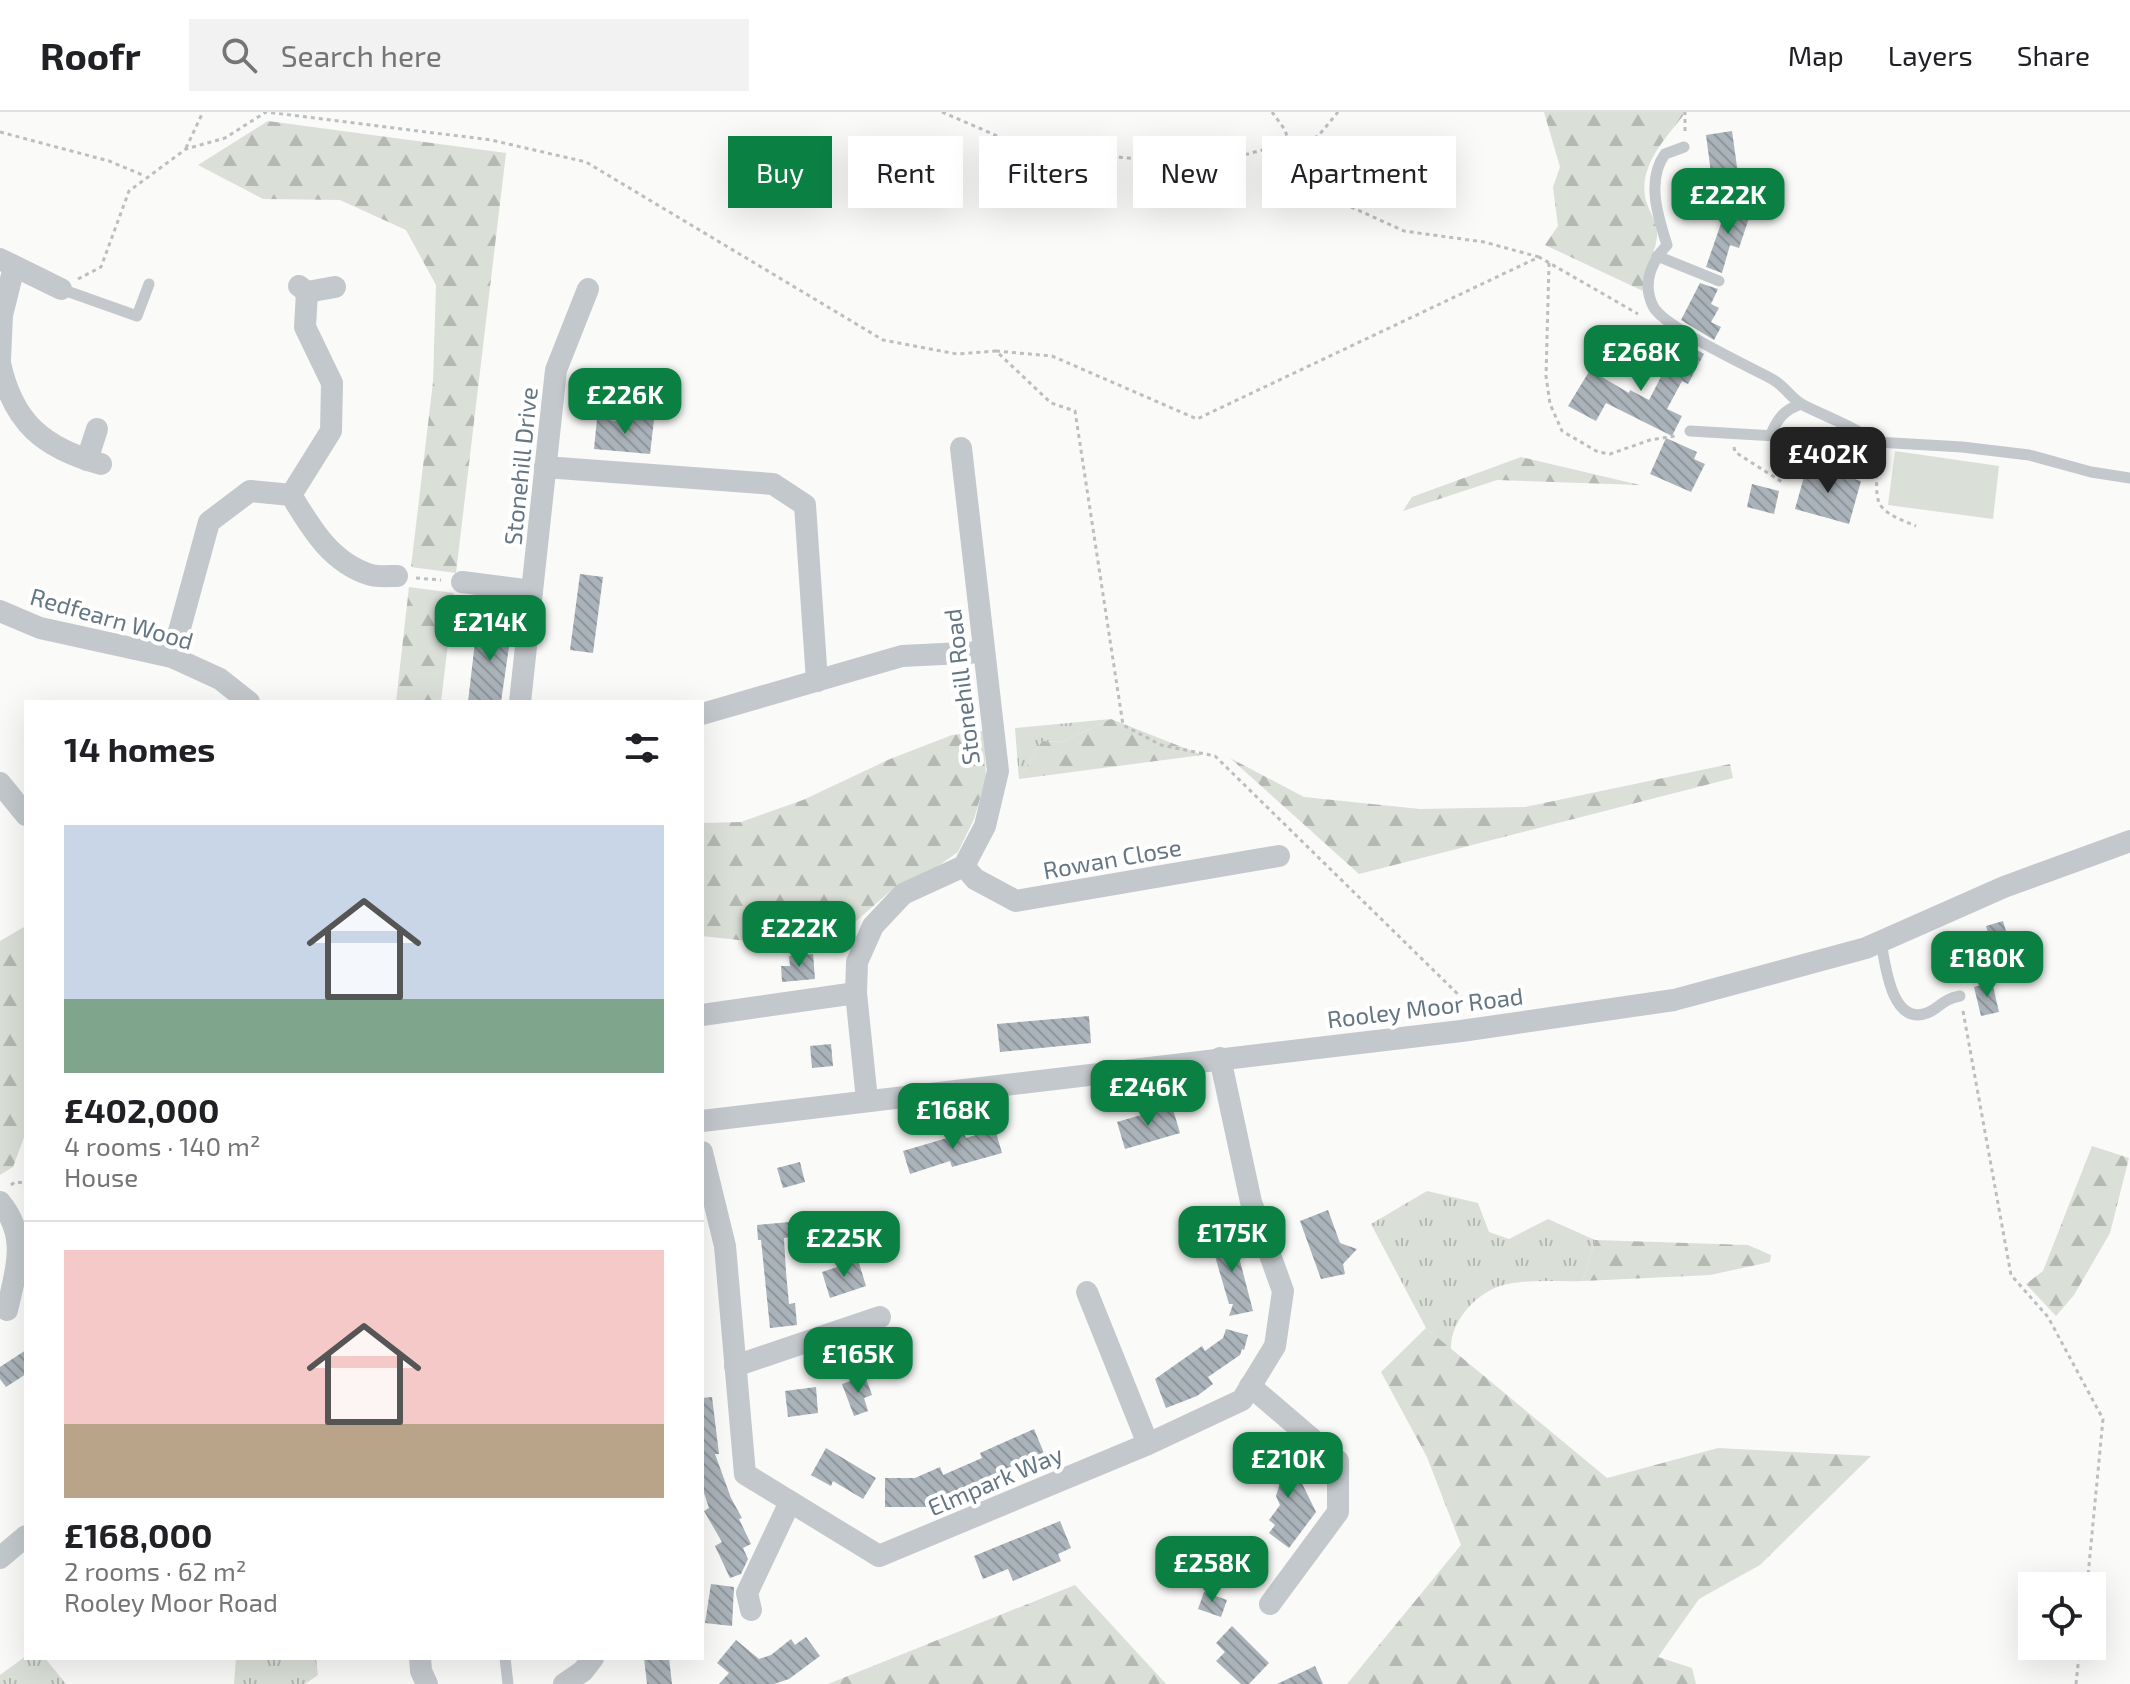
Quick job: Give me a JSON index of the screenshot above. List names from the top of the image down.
{
  "streets": {
    "street": [
      "Stonehill Drive",
      "Redfearn Wood",
      "Stonehill Road",
      "Rowan Close",
      "Rooley Moor Road",
      "Elmpark Way"
    ]
  },
  "crossings": [
    ["Stonehill Road", "Rowan Close"],
    ["Rooley Moor Road", "Elmpark Way"]
  ],
  "page": {
    "header": "Roofr",
    "search": "Search here",
    "nav": ["Map", "Layers", "Share"],
    "chip": [
      "Buy",
      "Rent",
      "Filters",
      "New",
      "Apartment"
    ],
    "price": [
      "£222K",
      "£268K",
      "£226K",
      "£402K",
      "£214K",
      "£222K",
      "£180K",
      "£246K",
      "£168K",
      "£175K",
      "£225K",
      "£165K",
      "£210K",
      "£258K"
    ],
    "heading": "14 homes",
    "list": [
      {
        "name": "£402,000",
        "note": "4 rooms · 140 m² · House"
      },
      {
        "name": "£168,000",
        "note": "2 rooms · 62 m² · Rooley Moor Road"
      }
    ]
  }
}
